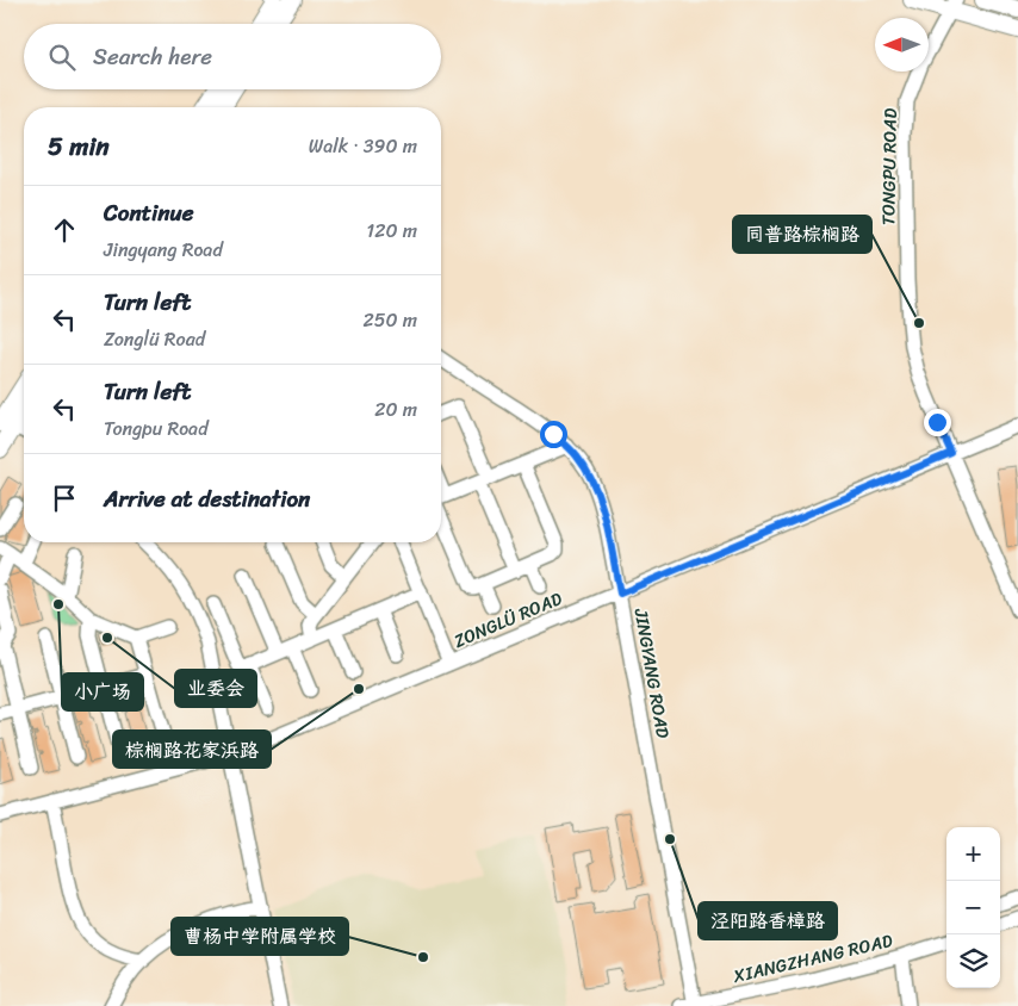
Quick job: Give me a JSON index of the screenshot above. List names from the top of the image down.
{
  "streets": {
    "street": [
      "TONGPU ROAD",
      "ZONGLÜ ROAD",
      "JINGYANG ROAD",
      "XIANGZHANG ROAD"
    ]
  },
  "crossings": [
    ["TONGPU ROAD", "ZONGLÜ ROAD"],
    ["ZONGLÜ ROAD", "JINGYANG ROAD"],
    ["JINGYANG ROAD", "XIANGZHANG ROAD"]
  ],
  "places": [
    "同普路棕榈路",
    "小广场",
    "业委会",
    "棕榈路花家浜路",
    "泾阳路香樟路",
    "曹杨中学附属学校"
  ],
  "north": "left",
  "page": {
    "search": "Search here",
    "heading": ["5 min", "Walk · 390 m"],
    "list": [
      ["Continue", "Jingyang Road", "120 m"],
      ["Turn left", "Zonglü Road", "250 m"],
      ["Turn left", "Tongpu Road", "20 m"],
      "Arrive at destination"
    ],
    "map_buttons": ["+", "−"]
  }
}
